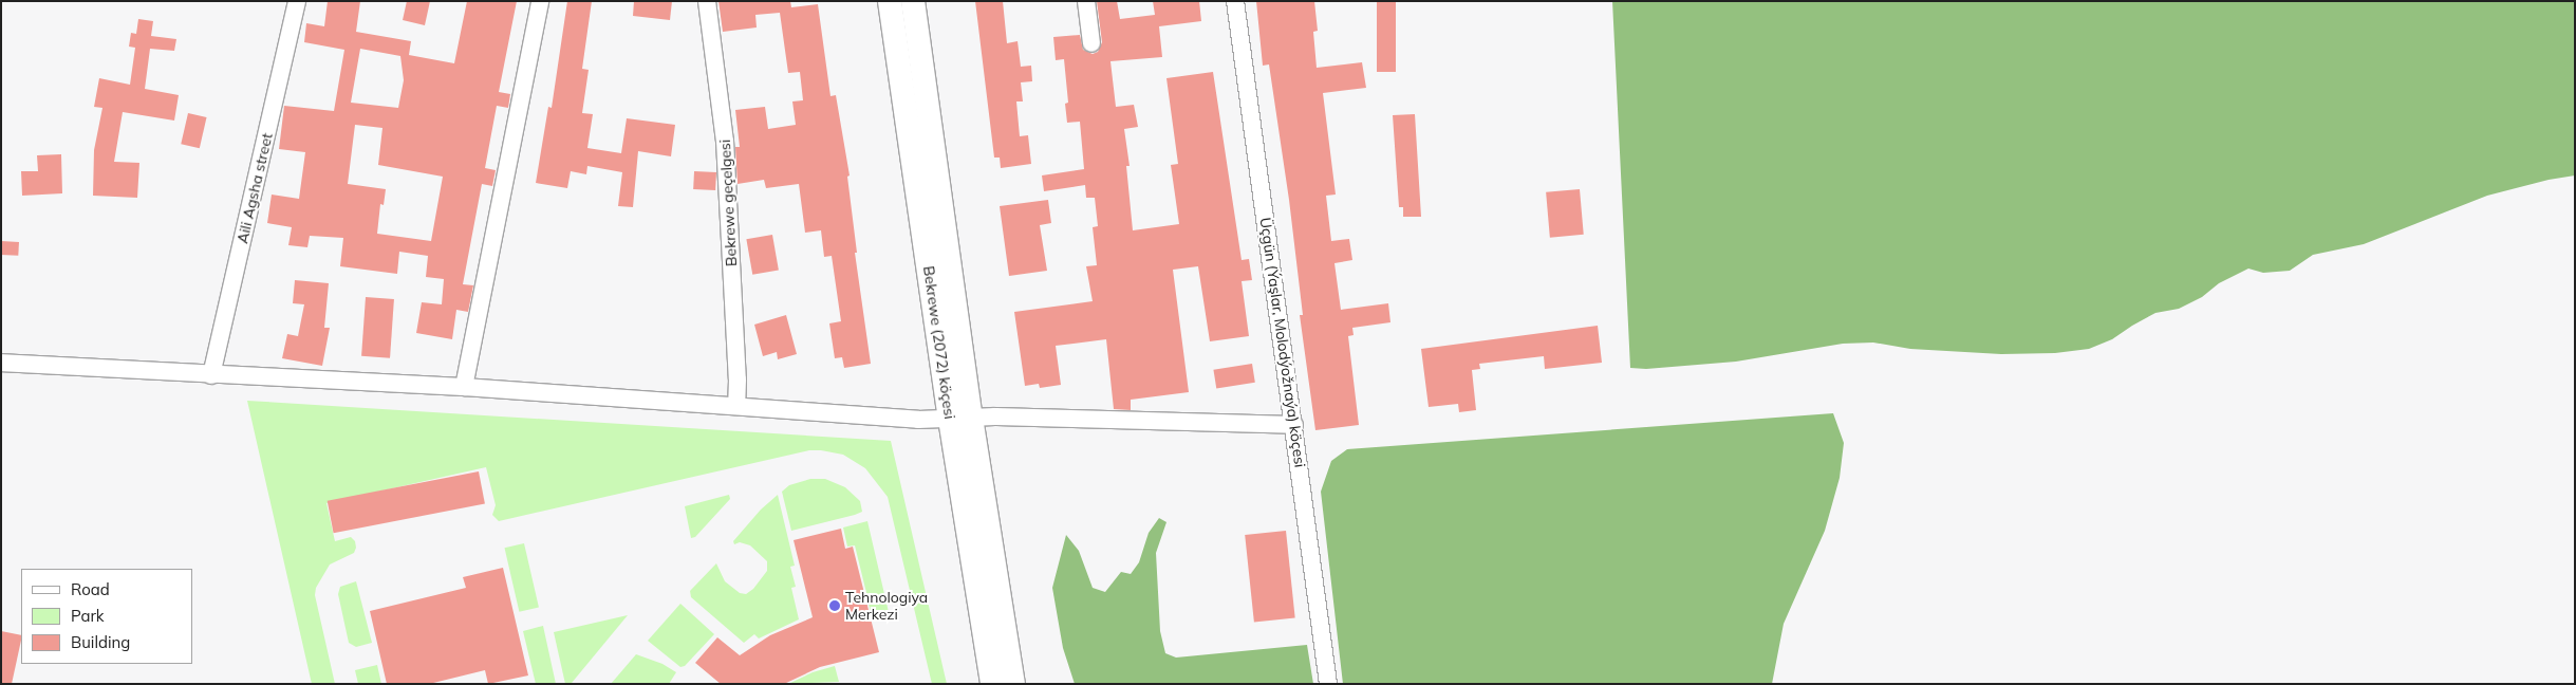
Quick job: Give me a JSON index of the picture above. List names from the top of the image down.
{
  "streets": {
    "main road": ["Bekrewe (2072) köçesi"],
    "street": ["Aili Agsha street", "Bekrewe geçelgesi", "Üçgün (Ýaşlar, Molodýožnaýa) köçesi"]
  },
  "places": ["Tehnologiya Merkezi"],
  "legend": ["Road", "Park", "Building"]
}
